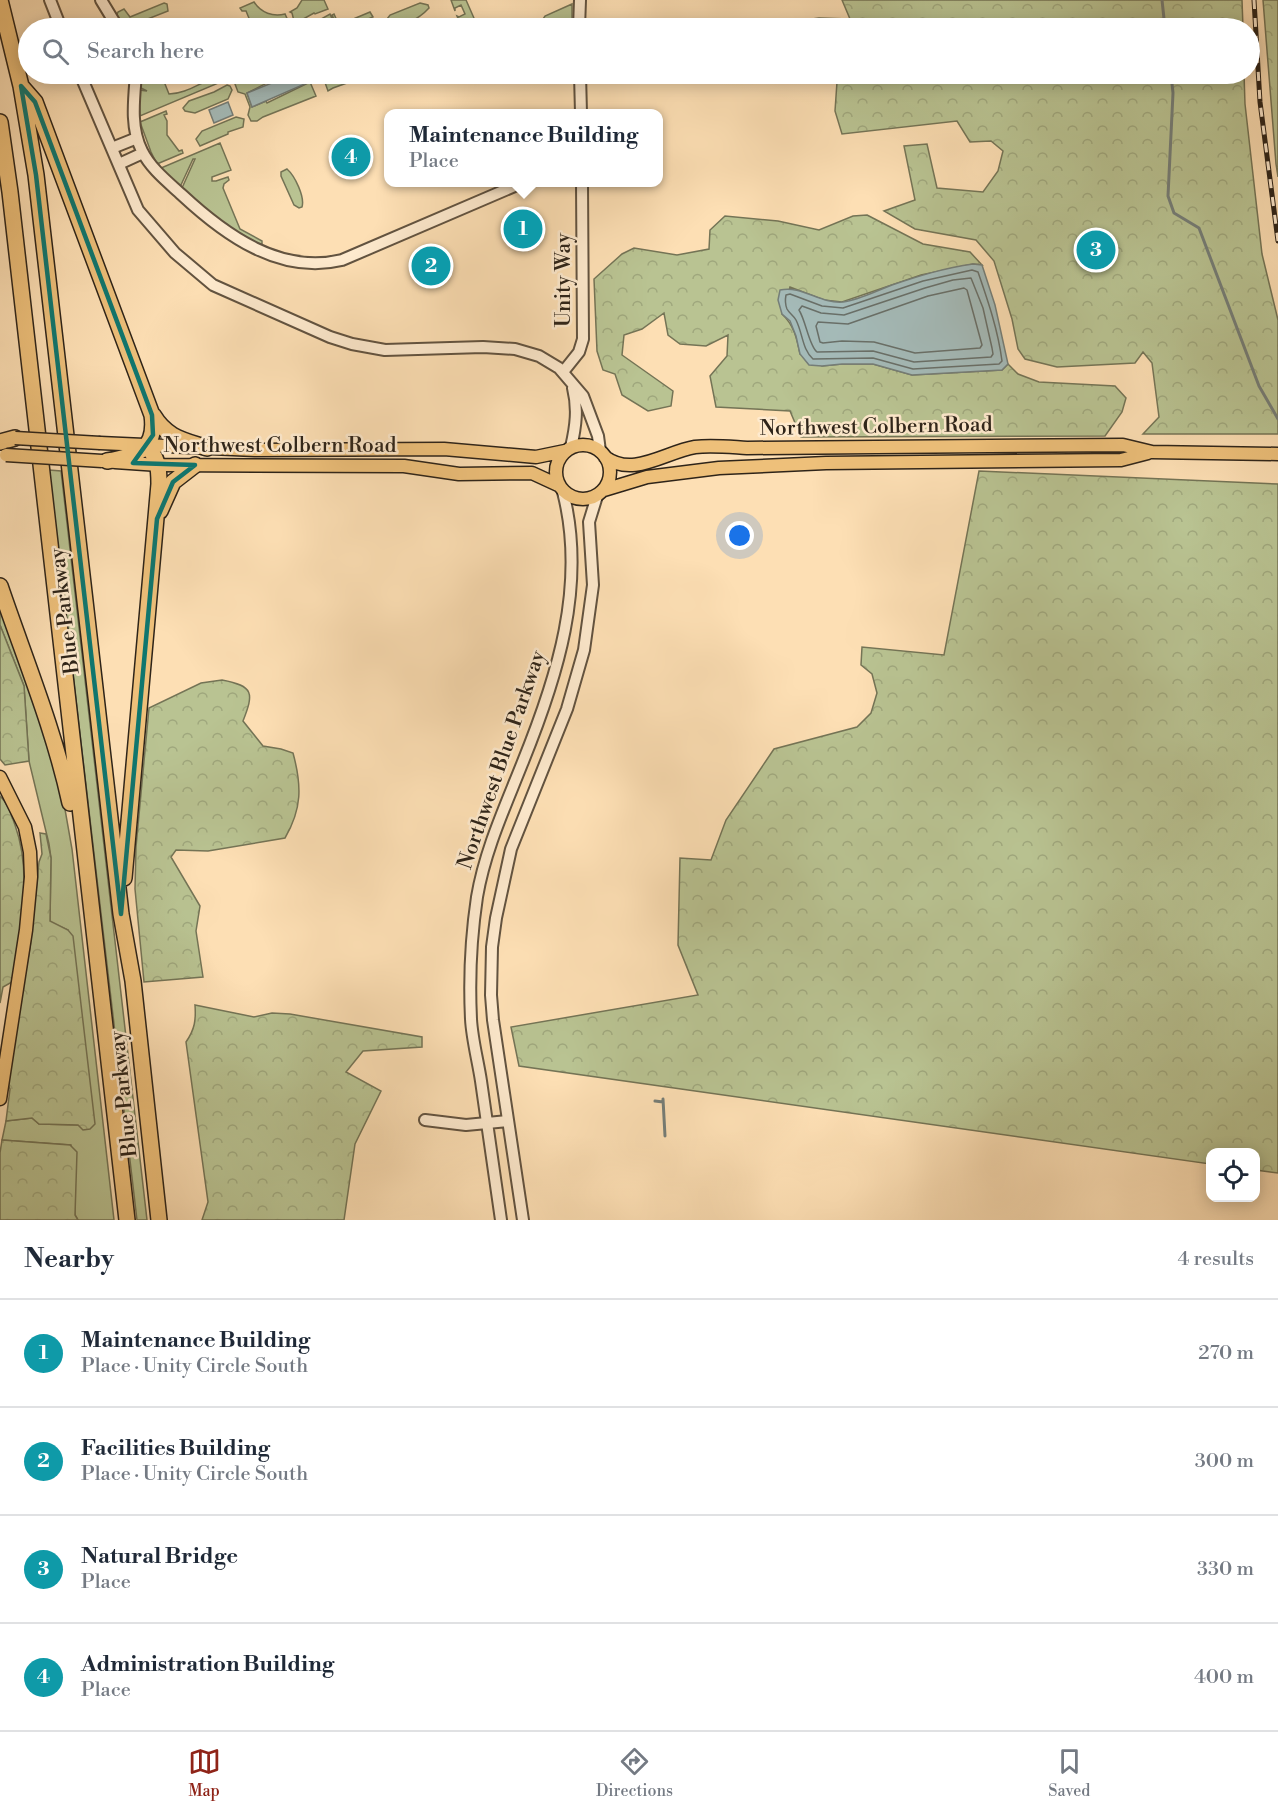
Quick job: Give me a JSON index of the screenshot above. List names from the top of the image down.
{
  "streets": {
    "highway": ["Blue Parkway"],
    "main road": ["Northwest Colbern Road"],
    "street": ["Unity Way", "Northwest Blue Parkway"]
  },
  "crossings": [
    ["Northwest Colbern Road", "Northwest Blue Parkway"]
  ],
  "page": {
    "search": "Search here",
    "popup": ["Maintenance Building", "Place"],
    "pins": [
      "4",
      "1",
      "3",
      "2"
    ],
    "heading": ["Nearby", "4 results"],
    "list": [
      {
        "mark": "1",
        "name": "Maintenance Building",
        "note": "Place · Unity Circle South",
        "value": "270 m"
      },
      {
        "mark": "2",
        "name": "Facilities Building",
        "note": "Place · Unity Circle South",
        "value": "300 m"
      },
      {
        "mark": "3",
        "name": "Natural Bridge",
        "note": "Place",
        "value": "330 m"
      },
      {
        "mark": "4",
        "name": "Administration Building",
        "note": "Place",
        "value": "400 m"
      }
    ],
    "nav": ["Map", "Directions", "Saved"]
  }
}
